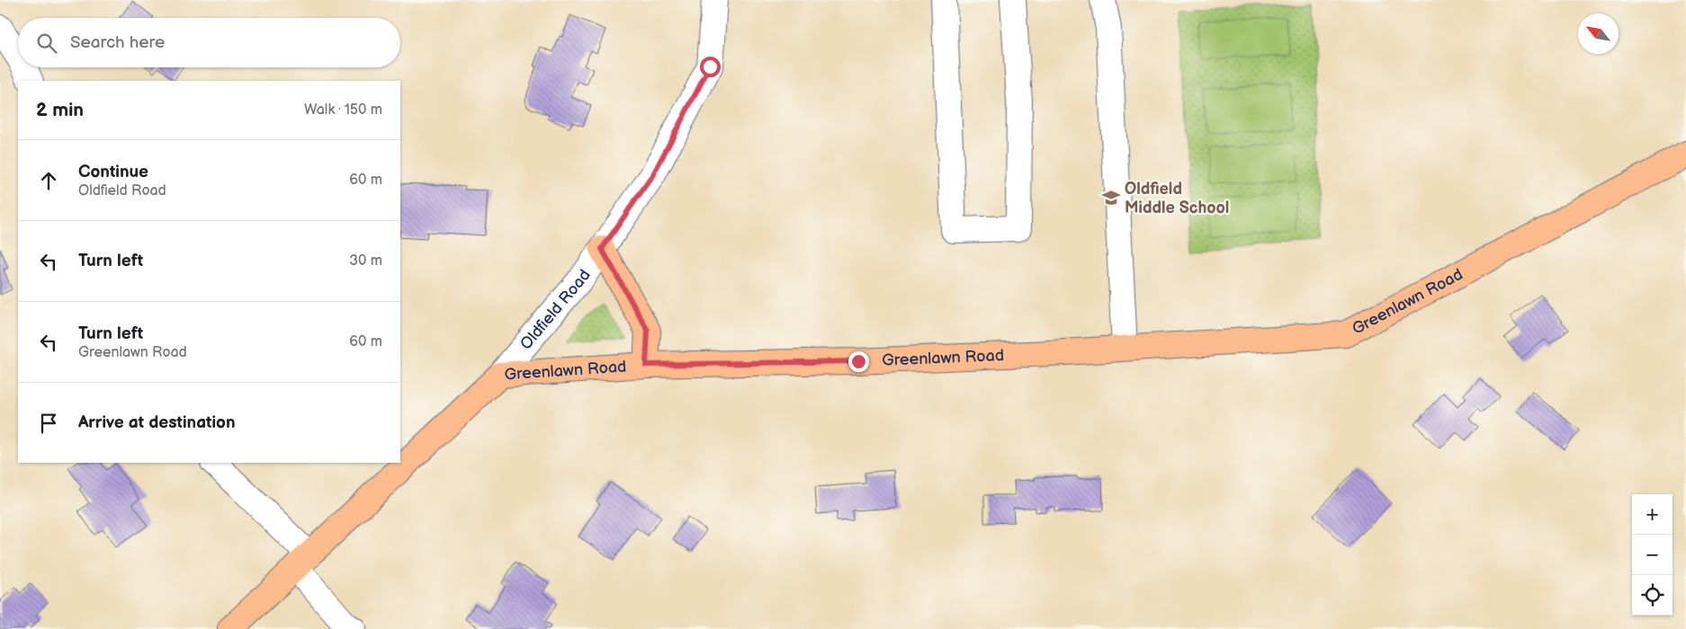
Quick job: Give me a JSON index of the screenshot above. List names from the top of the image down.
{
  "streets": {
    "main road": ["Greenlawn Road"],
    "street": ["Oldfield Road"]
  },
  "crossings": [
    ["Greenlawn Road", "Oldfield Road"]
  ],
  "places": {
    "school or university": ["Oldfield Middle School"]
  },
  "north": "top left",
  "page": {
    "search": "Search here",
    "heading": ["2 min", "Walk · 150 m"],
    "list": [
      ["Continue", "Oldfield Road", "60 m"],
      ["Turn left", "30 m"],
      ["Turn left", "Greenlawn Road", "60 m"],
      "Arrive at destination"
    ],
    "map_buttons": ["+", "−"]
  }
}
